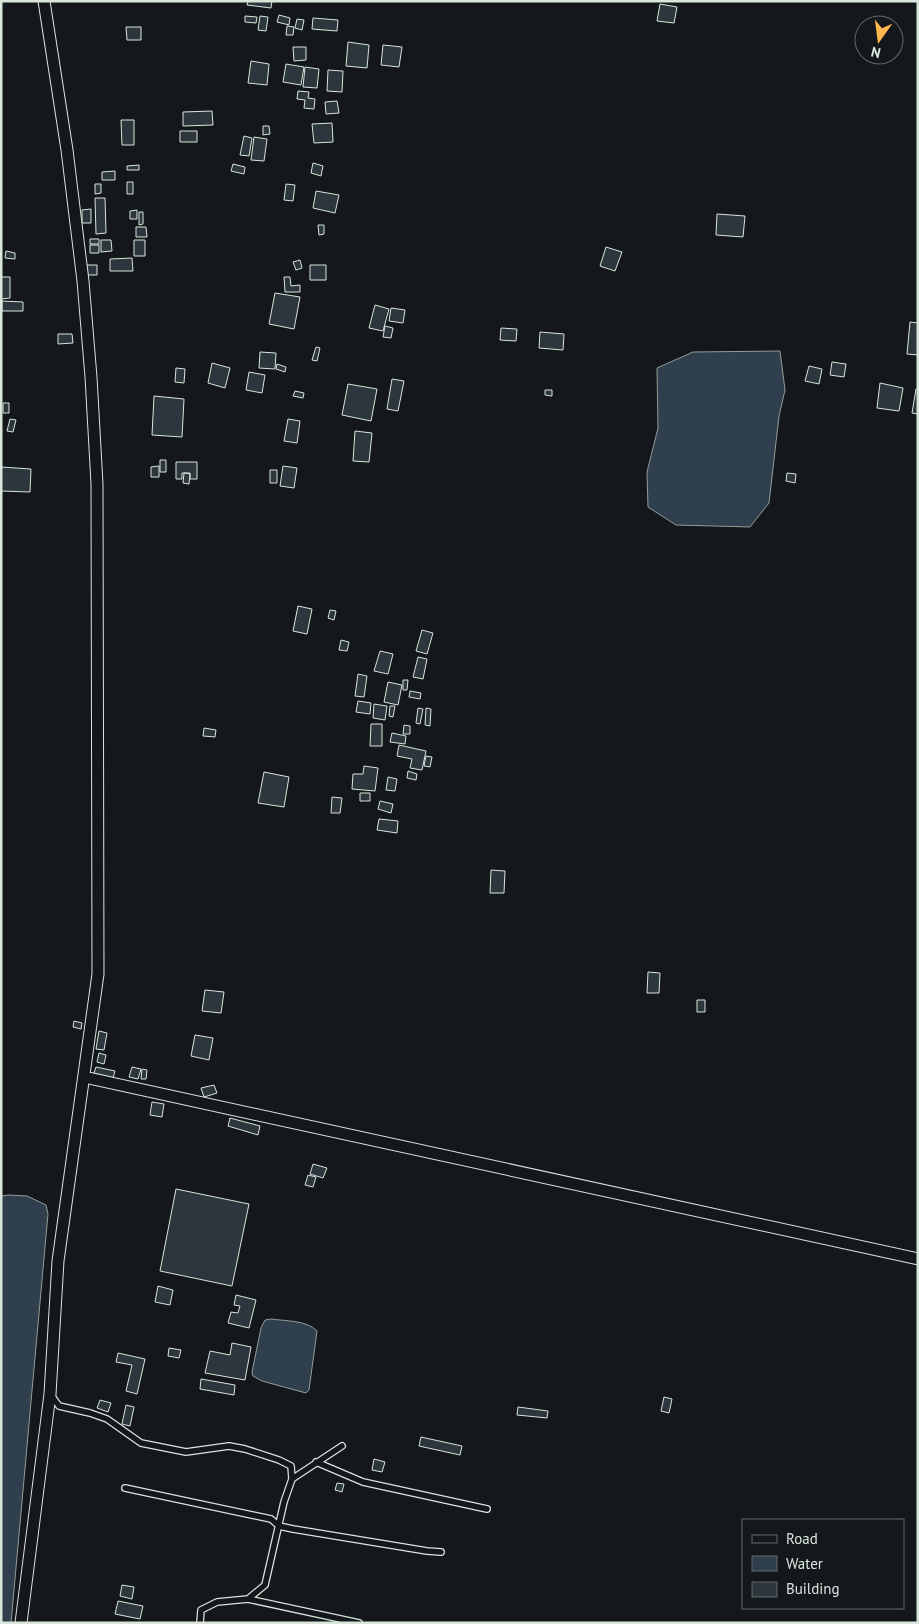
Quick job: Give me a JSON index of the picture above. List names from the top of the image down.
{
  "legend": ["Road", "Water", "Building"],
  "north": "bottom"
}
